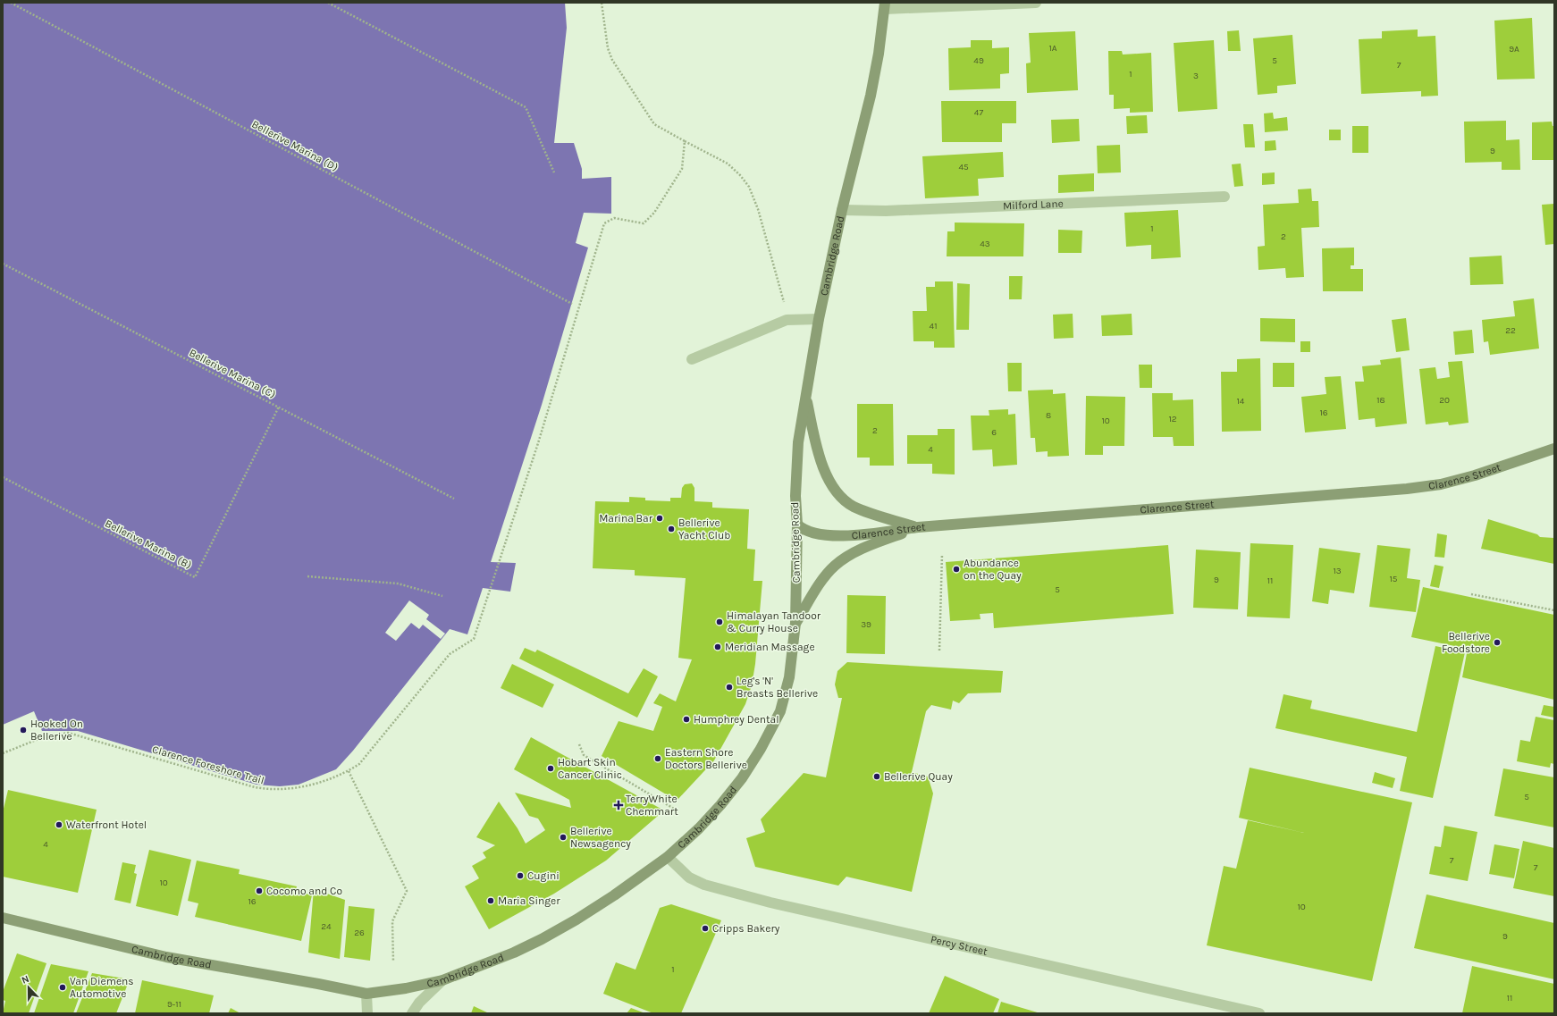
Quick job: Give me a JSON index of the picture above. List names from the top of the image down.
{
  "streets": {
    "main road": ["Cambridge Road", "Clarence Street"],
    "street": ["Milford Lane", "Percy Street"],
    "path": [
      "Bellerive Marina (D)",
      "Bellerive Marina (C)",
      "Bellerive Marina (B)",
      "Clarence Foreshore Trail"
    ]
  },
  "crossings": [
    ["Milford Lane", "Cambridge Road"],
    ["Cambridge Road", "Clarence Street"],
    ["Cambridge Road", "Percy Street"],
    ["Bellerive Marina (C)", "Bellerive Marina (B)"]
  ],
  "places": {
    "other": [
      "Marina Bar",
      "Bellerive Yacht Club",
      "Abundance on the Quay",
      "Himalayan Tandoor & Curry House",
      "Bellerive Foodstore",
      "Meridian Massage",
      "Leg's 'N' Breasts Bellerive",
      "Humphrey Dental",
      "Hooked On Bellerive",
      "Eastern Shore Doctors Bellerive",
      "Hobart Skin Cancer Clinic",
      "Bellerive Quay",
      "Waterfront Hotel",
      "Bellerive Newsagency",
      "Cugini",
      "Cocomo and Co",
      "Maria Singer",
      "Cripps Bakery",
      "Van Diemens Automotive"
    ],
    "health": ["TerryWhite Chemmart"]
  },
  "house_numbers": [
    "1A",
    "9A",
    "49",
    "5",
    "7",
    "1",
    "3",
    "47",
    "9",
    "45",
    "1",
    "2",
    "43",
    "41",
    "22",
    "18",
    "20",
    "14",
    "16",
    "8",
    "12",
    "10",
    "2",
    "6",
    "4",
    "13",
    "15",
    "9",
    "11",
    "5",
    "39",
    "5",
    "4",
    "7",
    "7",
    "10",
    "16",
    "10",
    "24",
    "26",
    "9",
    "1",
    "11",
    "9-11"
  ],
  "north": "top"
}
